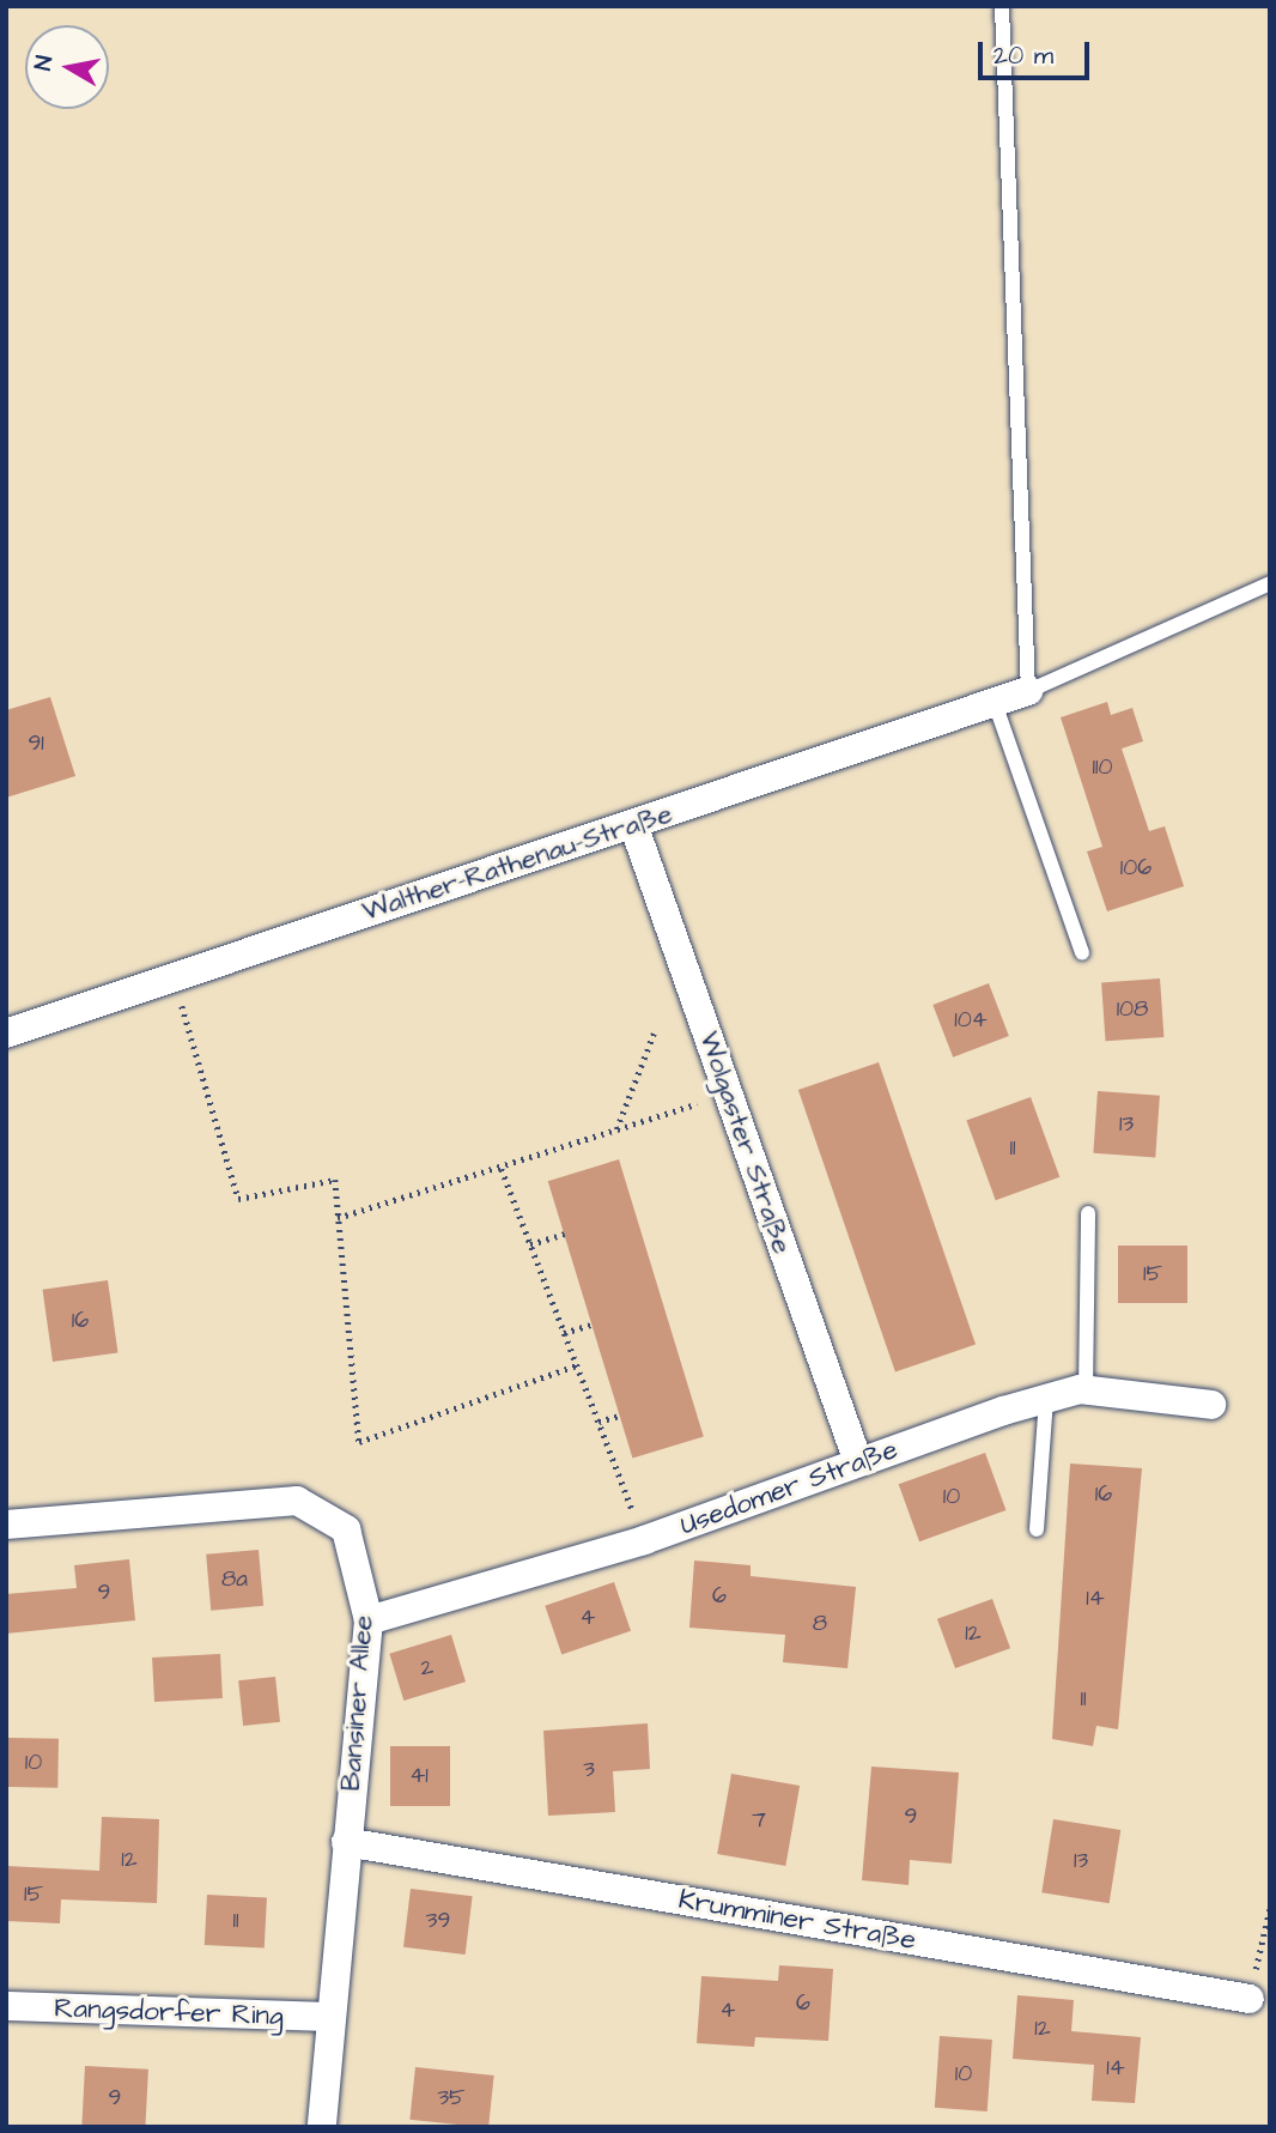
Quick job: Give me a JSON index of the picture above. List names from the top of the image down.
{
  "streets": {
    "street": [
      "Walther-Rathenau-Straße",
      "Wolgaster Straße",
      "Usedomer Straße",
      "Bansiner Allee",
      "Krumminer Straße",
      "Rangsdorfer Ring"
    ]
  },
  "crossings": [
    ["Walther-Rathenau-Straße", "Wolgaster Straße"],
    ["Wolgaster Straße", "Usedomer Straße"],
    ["Usedomer Straße", "Bansiner Allee"],
    ["Bansiner Allee", "Krumminer Straße"],
    ["Bansiner Allee", "Rangsdorfer Ring"]
  ],
  "house_numbers": [
    "91",
    "110",
    "106",
    "108",
    "104",
    "13",
    "11",
    "15",
    "16",
    "16",
    "10",
    "8a",
    "9",
    "6",
    "14",
    "4",
    "8",
    "12",
    "2",
    "11",
    "10",
    "3",
    "41",
    "9",
    "7",
    "12",
    "13",
    "15",
    "11",
    "39",
    "6",
    "4",
    "12",
    "14",
    "10",
    "9",
    "35"
  ],
  "scale_bar": "20 m",
  "north": "left"
}
